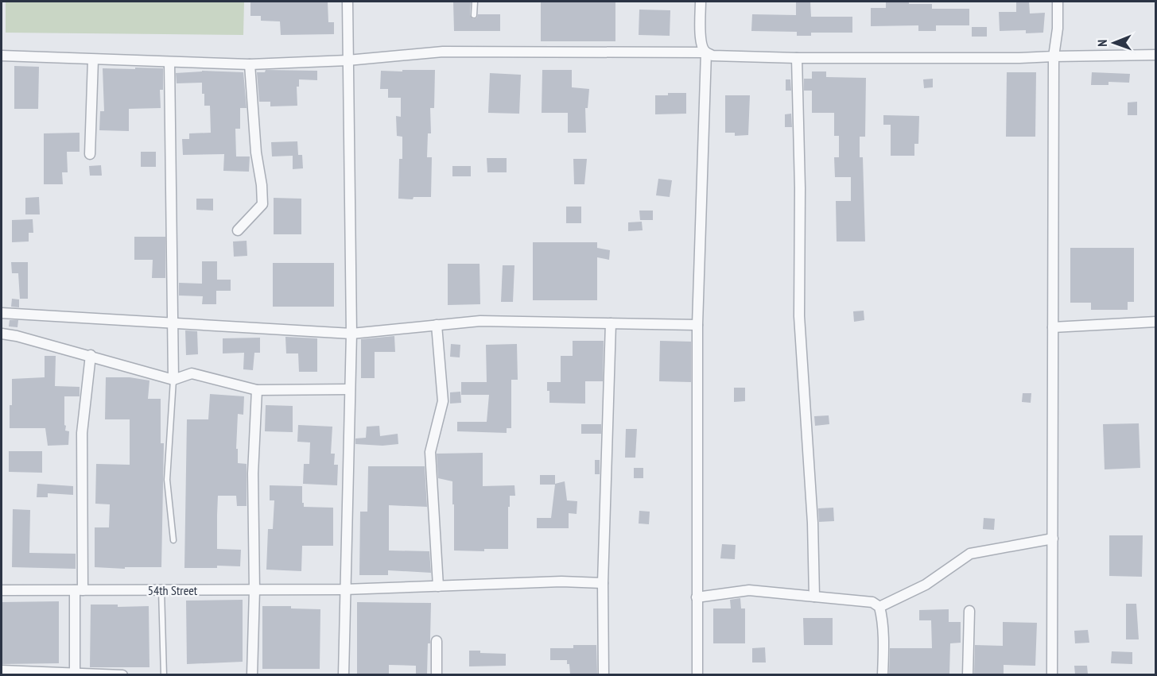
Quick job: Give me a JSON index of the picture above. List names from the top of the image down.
{
  "streets": {
    "street": ["54th Street"]
  },
  "north": "left"
}
